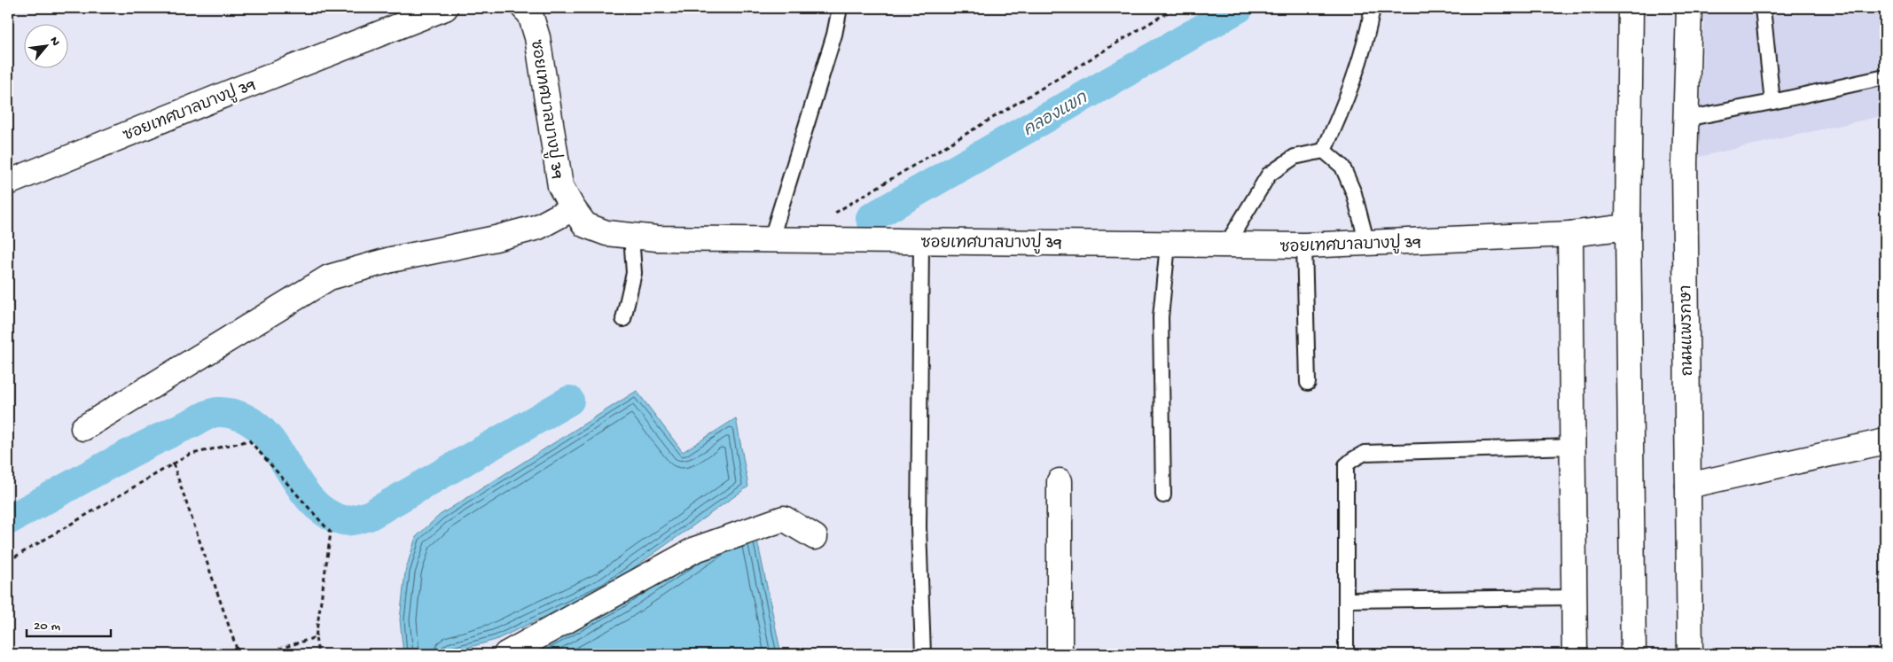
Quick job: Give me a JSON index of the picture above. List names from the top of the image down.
{
  "streets": {
    "street": ["ซอยเทศบาลบางปู 39", "ถนนแพรกษา"]
  },
  "water": ["คลองแขก"],
  "scale_bar": "20 m",
  "north": "top right"
}
